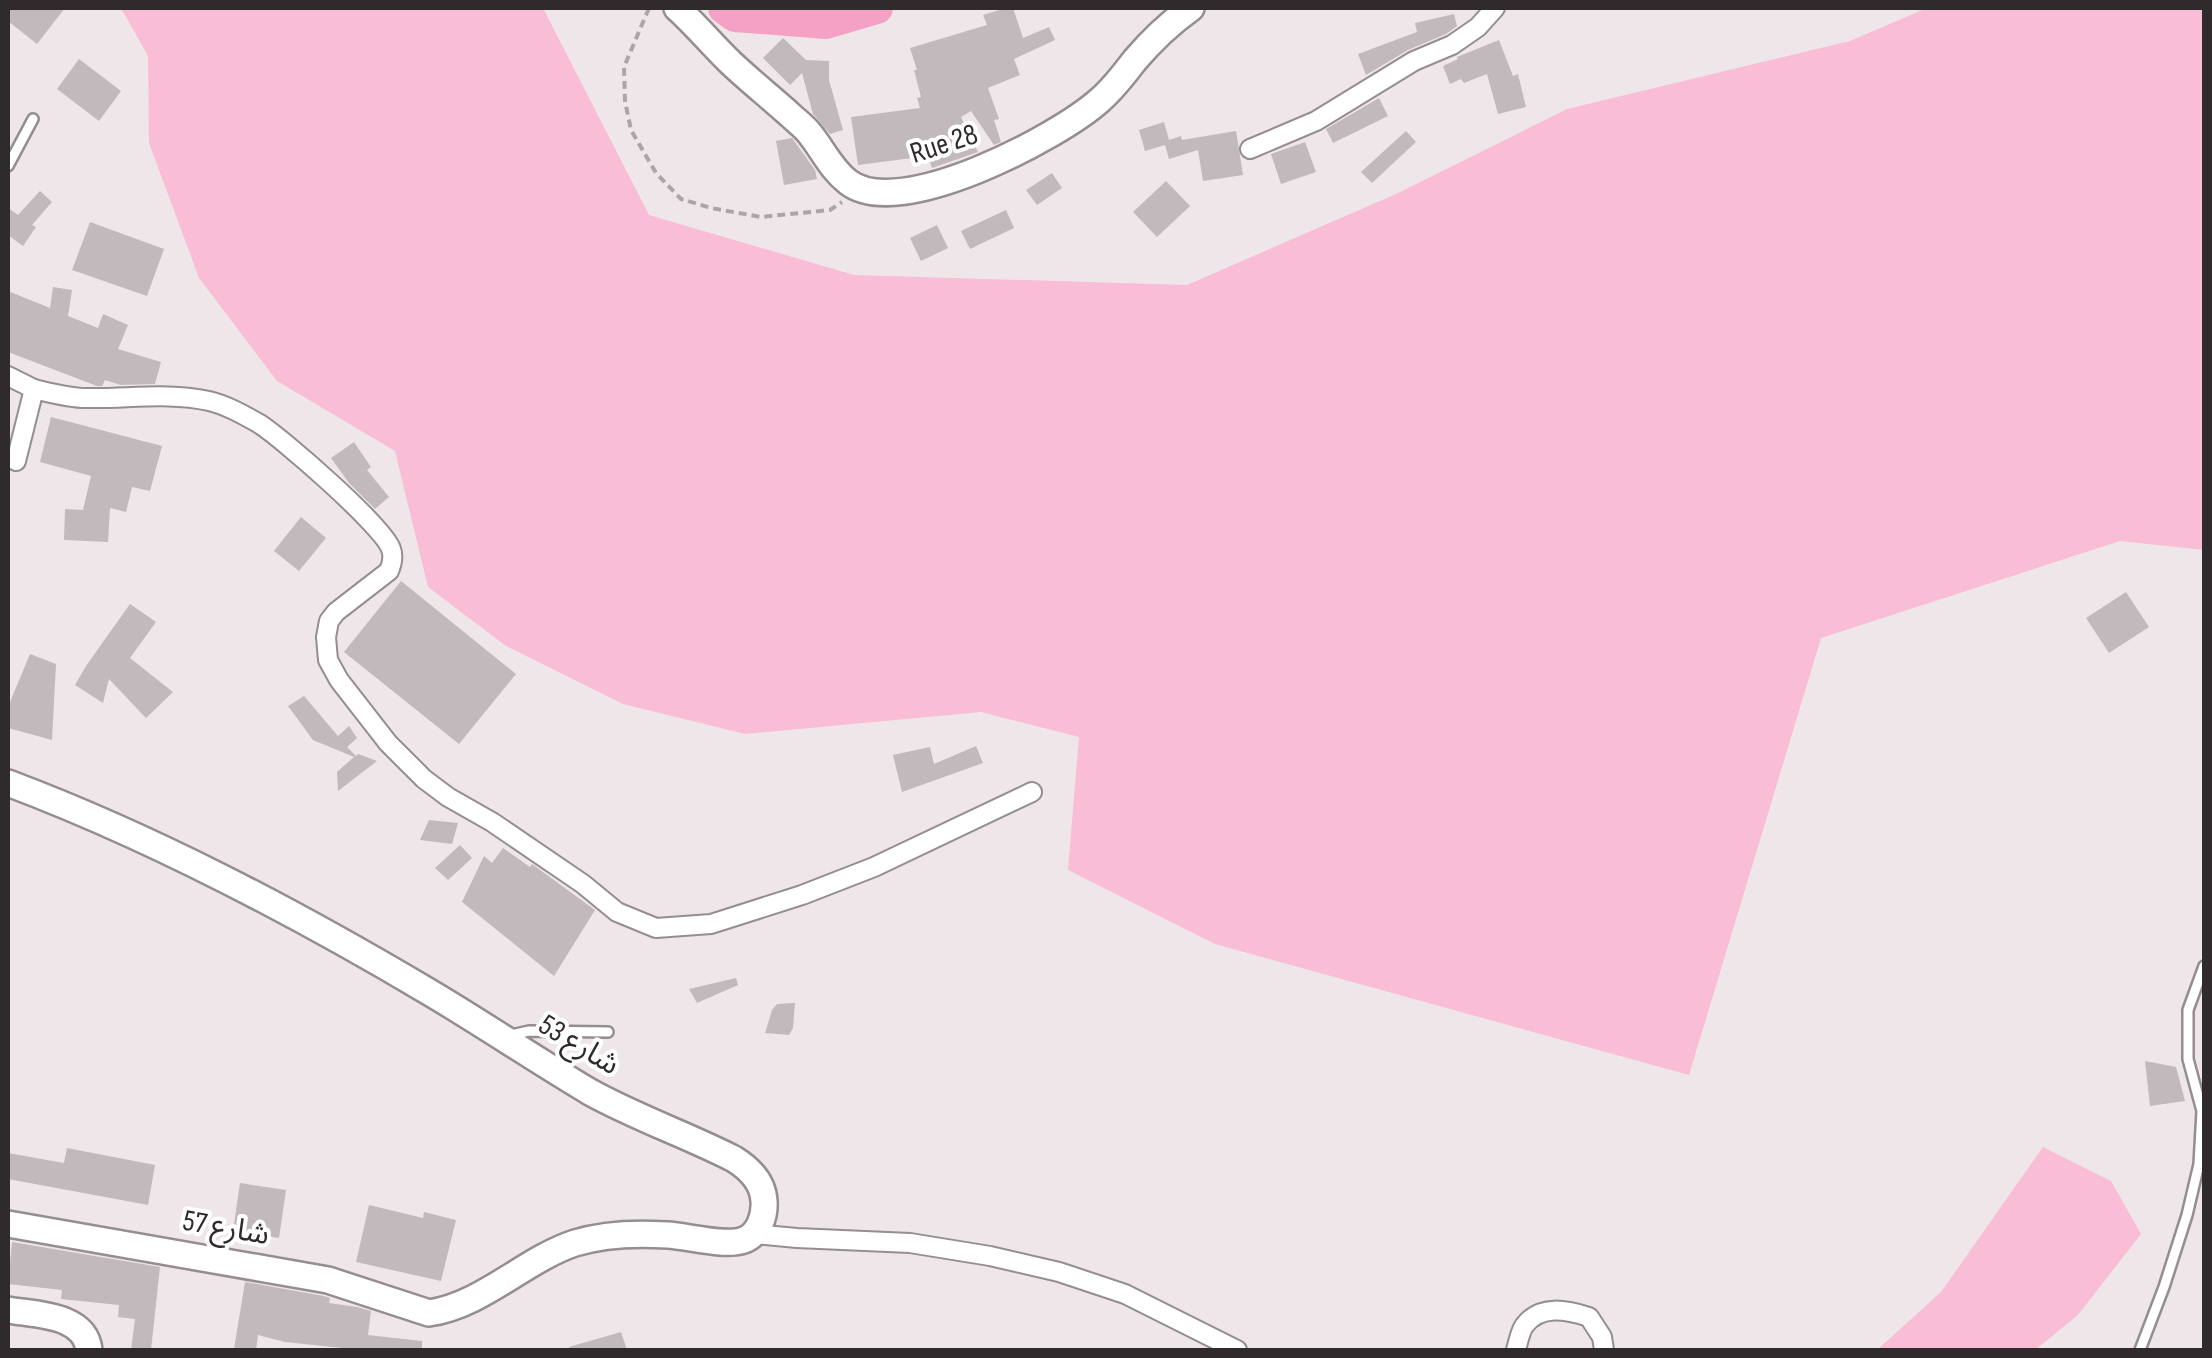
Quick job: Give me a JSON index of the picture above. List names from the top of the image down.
{
  "streets": {
    "street": ["Rue 28", "شارع 53", "شارع 57"]
  },
  "crossings": [
    ["شارع 53", "شارع 57"]
  ]
}
